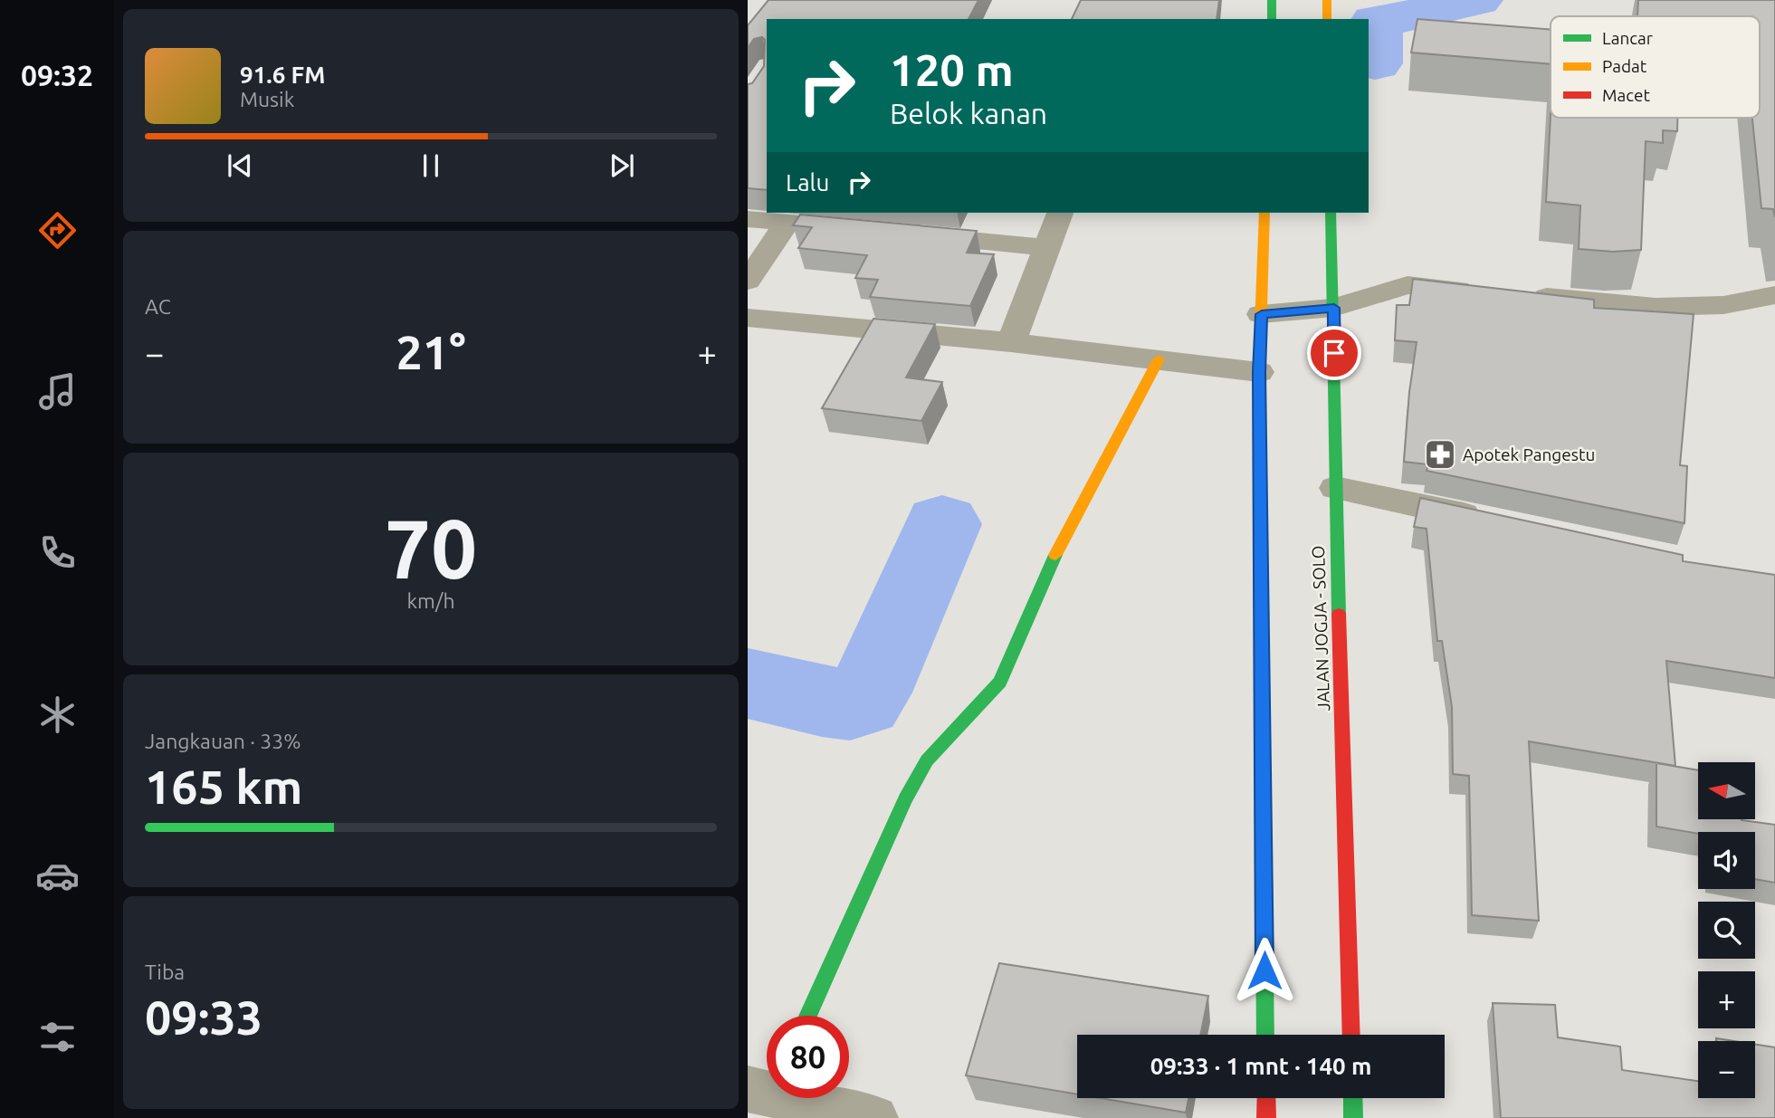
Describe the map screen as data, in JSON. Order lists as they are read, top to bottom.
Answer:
{
  "streets": {
    "main road": ["JALAN JOGJA - SOLO"]
  },
  "places": {
    "pharmacy": ["Apotek Pangestu"]
  },
  "legend": ["Lancar", "Padat", "Macet"],
  "north": "left",
  "page": {
    "tabs": "09:32",
    "turn": ["120 m", "Belok kanan"],
    "song": ["91.6 FM", "Musik"],
    "then": "Lalu",
    "tile": [
      "AC",
      ["70", "km/h"],
      ["Jangkauan · 33%", "165 km"],
      ["Tiba", "09:33"]
    ],
    "heat": ["−", "21°", "+"],
    "map_buttons": ["+", "−"],
    "limit": "80",
    "trip": "09:33 · 1 mnt · 140 m"
  }
}
